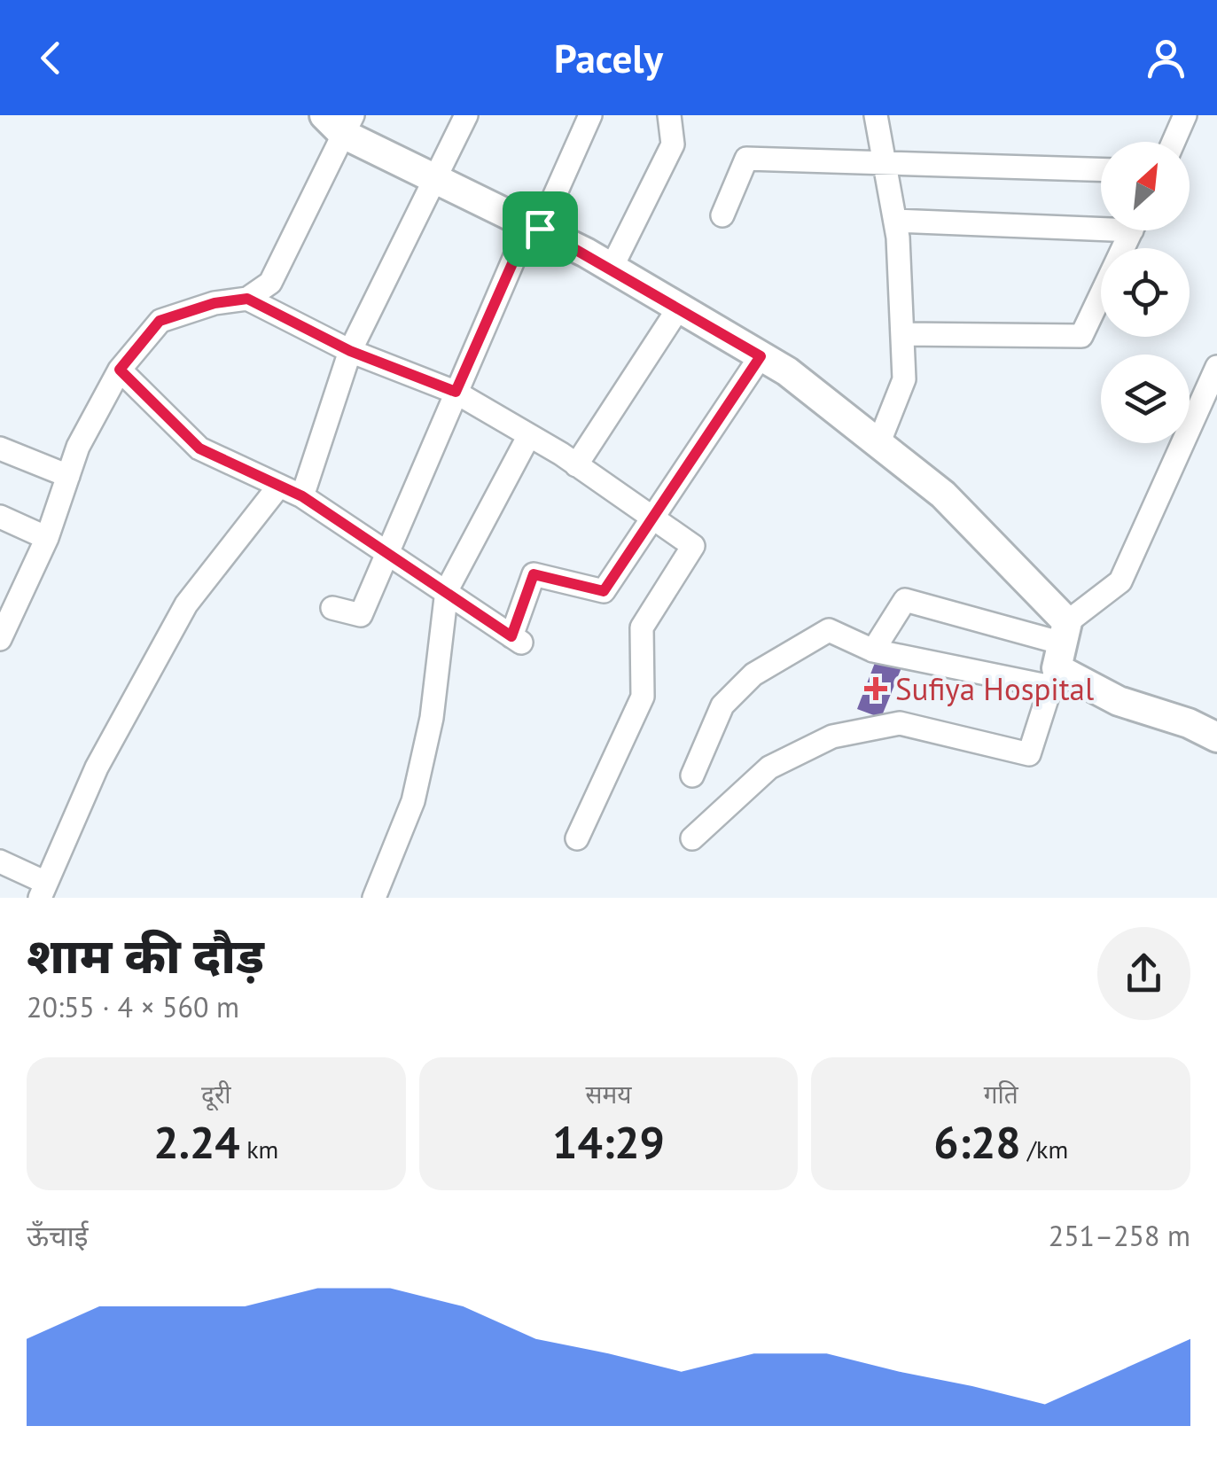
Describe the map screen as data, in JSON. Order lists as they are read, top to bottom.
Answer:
{
  "places": {
    "health": ["Sufiya Hospital"]
  },
  "north": "top right",
  "page": {
    "header": "Pacely",
    "heading": ["शाम की दौड़", "20:55 · 4 × 560 m"],
    "stats": [
      ["दूरी", "2.24 km"],
      ["समय", "14:29"],
      ["गति", "6:28 /km"]
    ],
    "chart": ["ऊँचाई", "251–258 m"]
  }
}
